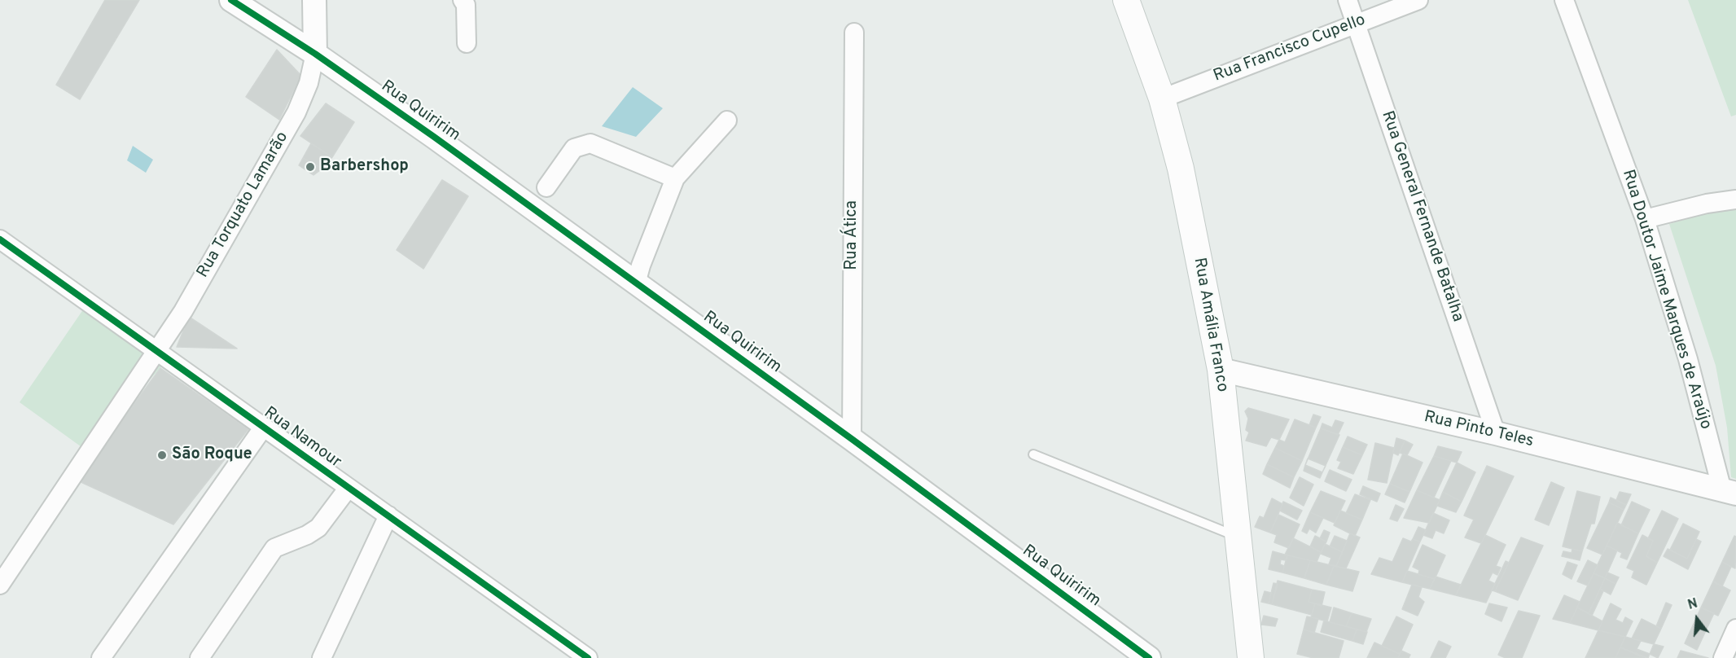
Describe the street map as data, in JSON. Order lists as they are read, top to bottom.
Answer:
{
  "streets": {
    "main road": ["Rua Amália Franco"],
    "street": [
      "Rua Francisco Cupello",
      "Rua Quiririm",
      "Rua Torquato Lamarão",
      "Rua General Fernande Batalha",
      "Rua Ática",
      "Rua Doutor Jaime Marques de Araújo",
      "Rua Pinto Teles",
      "Rua Namour"
    ]
  },
  "crossings": [
    ["Rua Francisco Cupello", "Rua General Fernande Batalha"],
    ["Rua Francisco Cupello", "Rua Amália Franco"],
    ["Rua Quiririm", "Rua Torquato Lamarão"],
    ["Rua Quiririm", "Rua Ática"],
    ["Rua Torquato Lamarão", "Rua Namour"],
    ["Rua General Fernande Batalha", "Rua Pinto Teles"],
    ["Rua Doutor Jaime Marques de Araújo", "Rua Pinto Teles"],
    ["Rua Amália Franco", "Rua Pinto Teles"]
  ],
  "places": ["Barbershop", "São Roque"],
  "north": "top"
}
